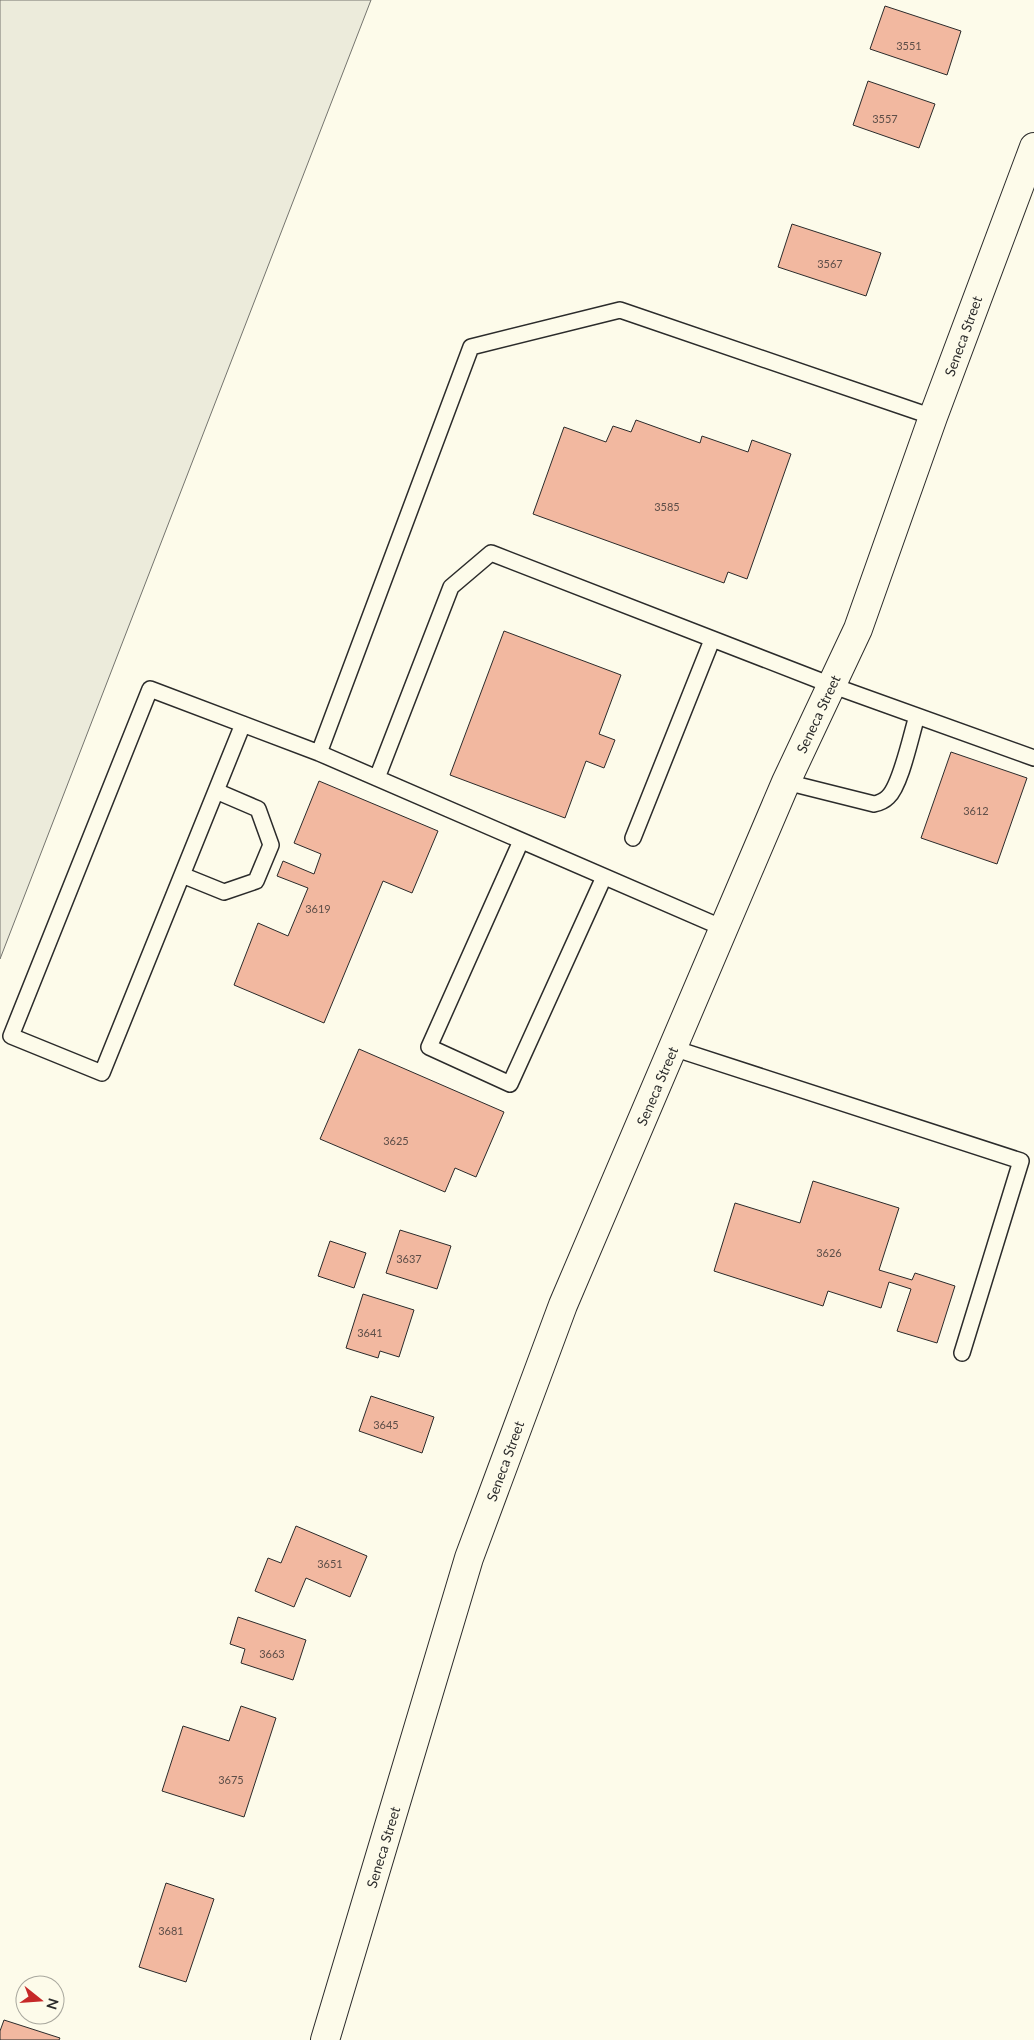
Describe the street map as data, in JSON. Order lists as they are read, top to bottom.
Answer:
{
  "streets": {
    "street": ["Seneca Street"]
  },
  "house_numbers": [
    "3551",
    "3557",
    "3567",
    "3585",
    "3612",
    "3619",
    "3625",
    "3626",
    "3637",
    "3641",
    "3645",
    "3651",
    "3663",
    "3675",
    "3681"
  ],
  "north": "right"
}
